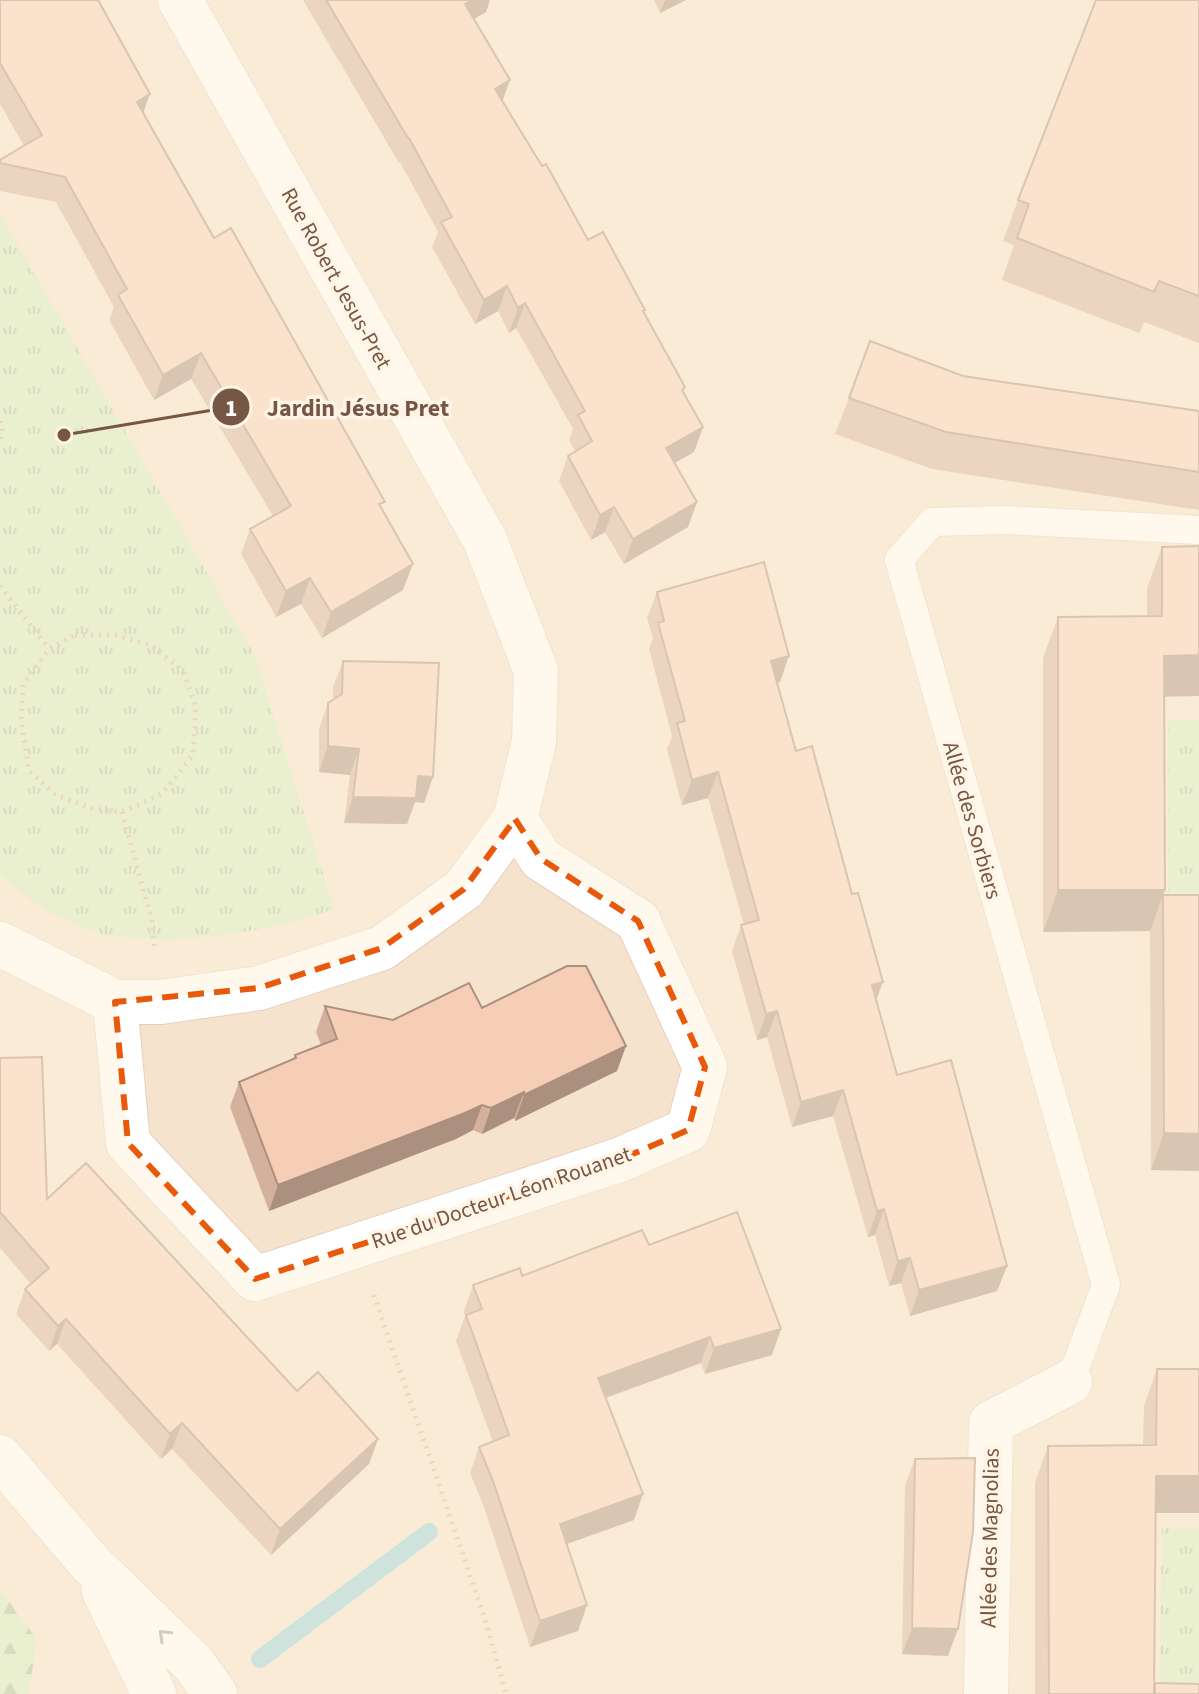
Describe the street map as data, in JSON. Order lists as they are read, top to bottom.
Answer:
{
  "streets": {
    "street": ["Rue Robert Jesus-Pret", "Rue du Docteur Léon Rouanet", "Allée des Magnolias"],
    "lane": ["Allée des Sorbiers"]
  },
  "crossings": [
    ["Rue Robert Jesus-Pret", "Rue du Docteur Léon Rouanet"],
    ["Allée des Sorbiers", "Allée des Magnolias"]
  ],
  "places": ["Jardin Jésus Pret"]
}
